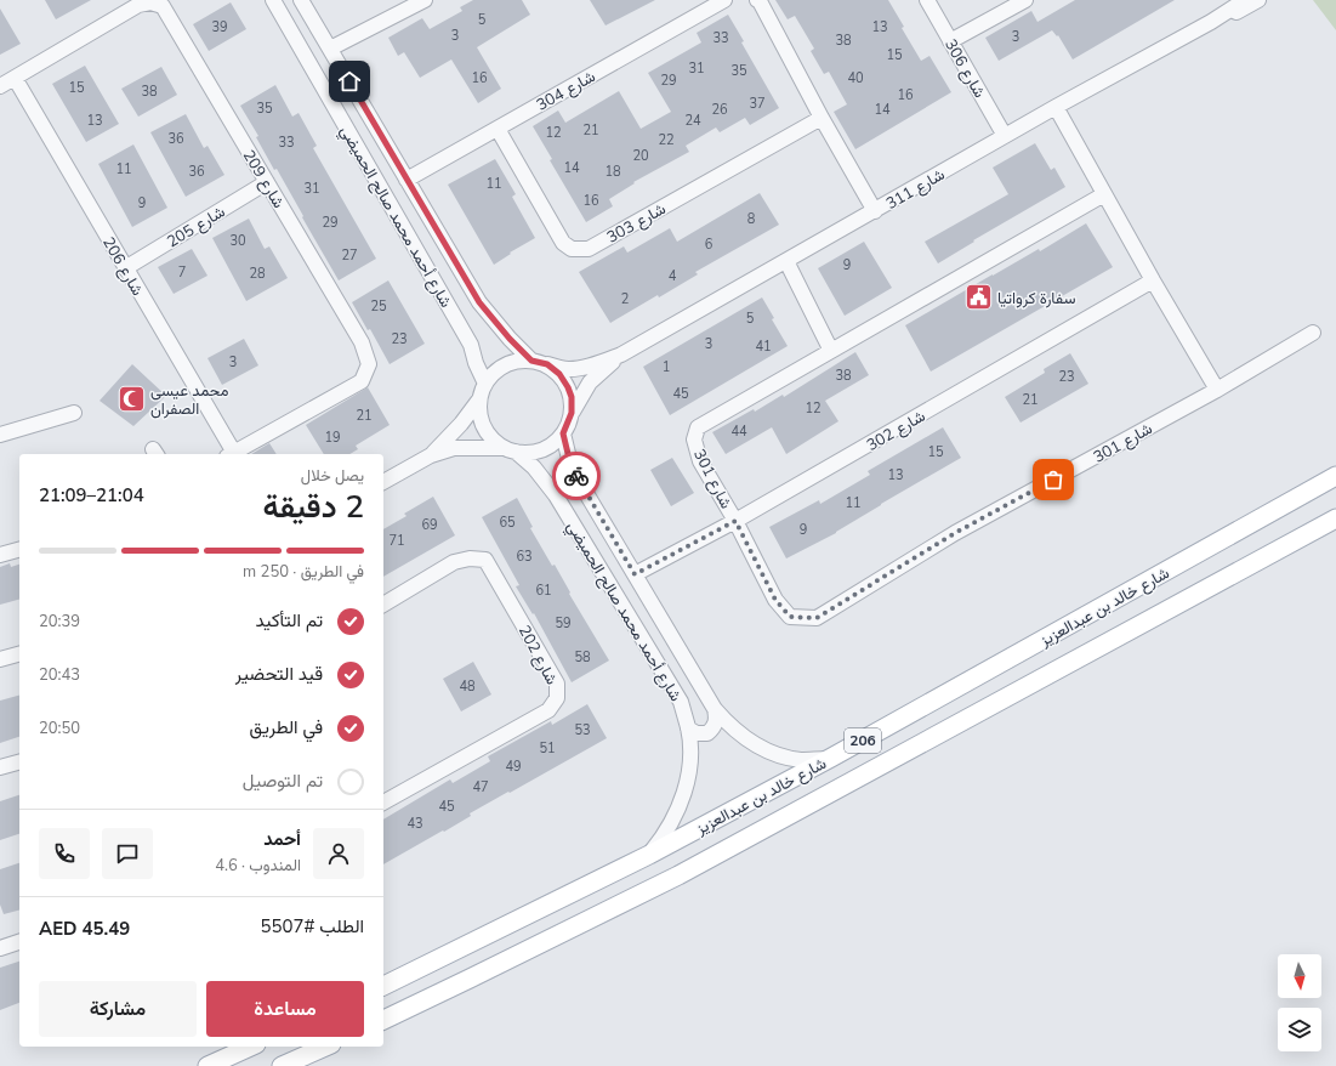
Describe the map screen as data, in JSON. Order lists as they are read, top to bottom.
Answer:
{
  "streets": {
    "main road": ["شارع خالد بن عبدالعزيز", "206"],
    "street": [
      "شارع 306",
      "شارع 304",
      "شارع 209",
      "شارع 311",
      "شارع أحمد محمد صالح الحميضي",
      "شارع 303",
      "شارع 205",
      "شارع 206",
      "شارع 302",
      "شارع 301",
      "شارع 202"
    ]
  },
  "crossings": [
    ["شارع 306", "شارع 311"],
    ["شارع 304", "شارع أحمد محمد صالح الحميضي"],
    ["شارع 304", "شارع 303"],
    ["شارع 209", "شارع 205"],
    ["شارع 209", "شارع 206"],
    ["شارع 311", "شارع أحمد محمد صالح الحميضي"],
    ["شارع أحمد محمد صالح الحميضي", "شارع 302"],
    ["شارع أحمد محمد صالح الحميضي", "شارع خالد بن عبدالعزيز"],
    ["شارع 205", "شارع 206"],
    ["شارع 302", "شارع 301"]
  ],
  "places": {
    "public building": ["سفارة كرواتيا"],
    "mosque": ["محمد عيسى الصفران"]
  },
  "house_numbers": [
    "5",
    "39",
    "13",
    "3",
    "3",
    "33",
    "38",
    "15",
    "31",
    "35",
    "16",
    "40",
    "29",
    "15",
    "38",
    "16",
    "37",
    "35",
    "26",
    "14",
    "13",
    "24",
    "21",
    "12",
    "36",
    "22",
    "33",
    "20",
    "14",
    "11",
    "36",
    "18",
    "11",
    "31",
    "16",
    "9",
    "8",
    "29",
    "30",
    "6",
    "27",
    "9",
    "7",
    "28",
    "4",
    "2",
    "25",
    "5",
    "23",
    "3",
    "41",
    "3",
    "1",
    "38",
    "23",
    "45",
    "21",
    "12",
    "21",
    "44",
    "19",
    "15",
    "13",
    "11",
    "65",
    "69",
    "9",
    "71",
    "63",
    "61",
    "59",
    "58",
    "48",
    "53",
    "51",
    "49",
    "47",
    "45",
    "43"
  ],
  "north": "bottom",
  "page": {
    "heading": ["2 دقيقة", "يصل خلال", "21:04–21:09"],
    "panel": [
      "أحمد",
      "المندوب · 4.6",
      "الطلب #5507",
      "AED 45.49"
    ],
    "bar": "في الطريق · 250 m",
    "list": [
      ["تم التأكيد", "20:39"],
      ["قيد التحضير", "20:43"],
      ["في الطريق", "20:50"],
      "تم التوصيل"
    ],
    "buttons": ["مساعدة", "مشاركة"]
  }
}
